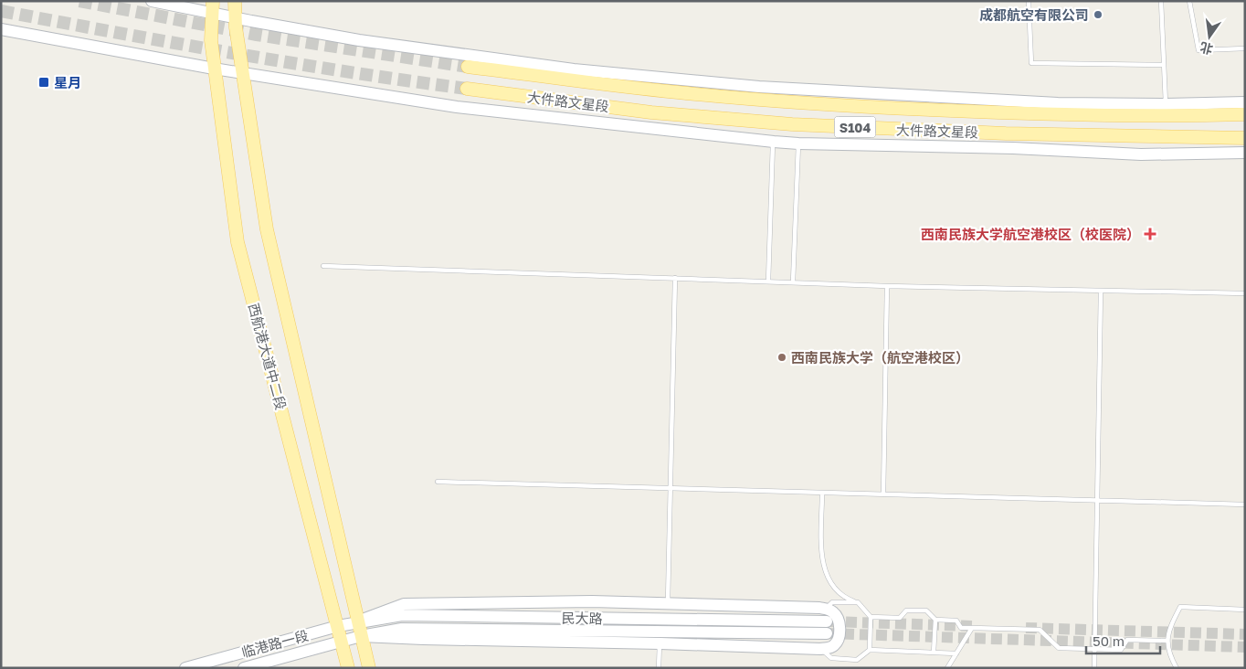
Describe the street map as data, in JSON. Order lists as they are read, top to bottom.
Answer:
{
  "streets": {
    "main road": ["大件路文星段", "S104", "西航港大道中二段"],
    "street": ["民大路", "临港路一段"]
  },
  "crossings": [
    ["西航港大道中二段", "民大路"],
    ["西航港大道中二段", "临港路一段"],
    ["民大路", "临港路一段"]
  ],
  "places": {
    "other": ["成都航空有限公司", "西南民族大学（航空港校区）"],
    "transit": ["星月"],
    "health": ["西南民族大学航空港校区（校医院）"]
  },
  "scale_bar": "50 m",
  "north": "bottom"
}
